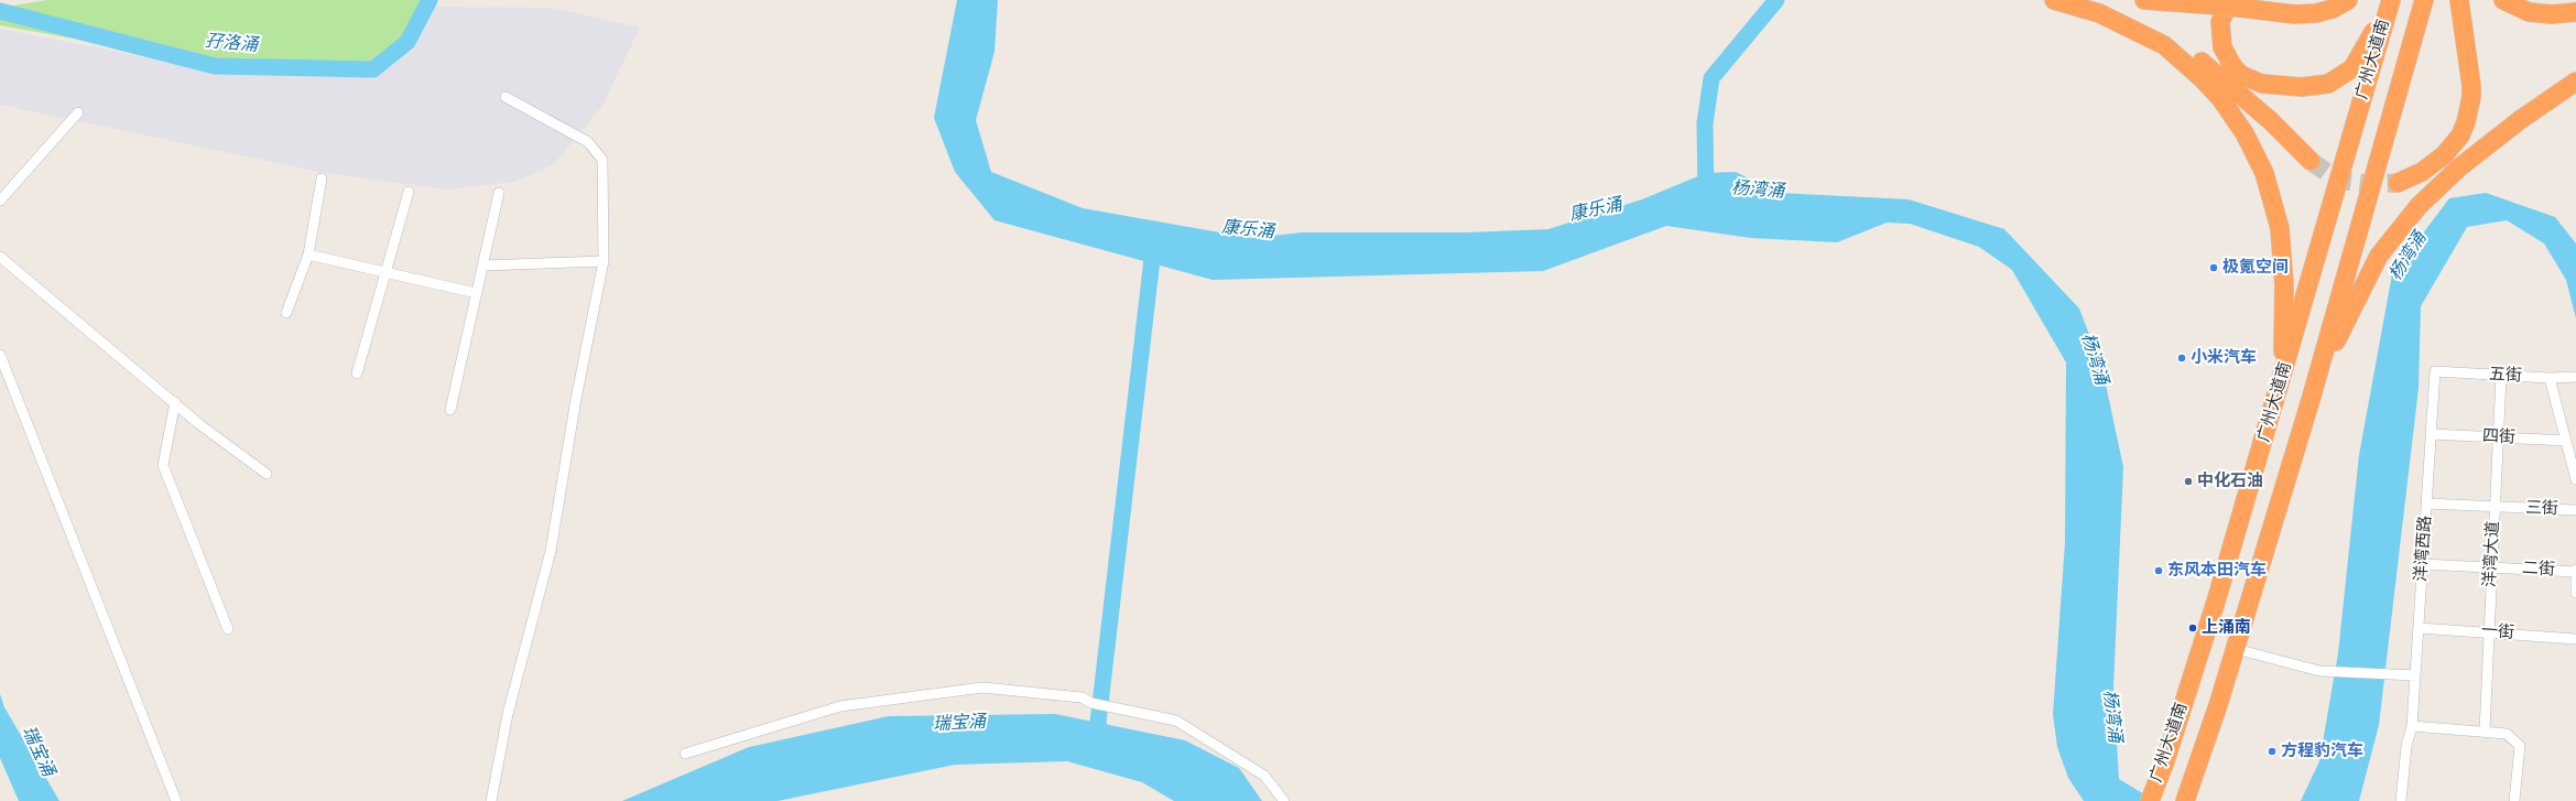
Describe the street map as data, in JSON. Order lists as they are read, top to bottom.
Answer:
{
  "streets": {
    "highway": ["广州大道南"],
    "street": [
      "五街",
      "四街",
      "三街",
      "洋湾西路",
      "洋湾大道",
      "二街",
      "一街"
    ]
  },
  "crossings": [
    ["五街", "洋湾西路"],
    ["五街", "洋湾大道"],
    ["四街", "洋湾西路"],
    ["四街", "洋湾大道"],
    ["三街", "洋湾西路"],
    ["三街", "洋湾大道"],
    ["洋湾西路", "二街"],
    ["洋湾西路", "一街"],
    ["洋湾大道", "二街"],
    ["洋湾大道", "一街"]
  ],
  "water": [
    "孖洛涌",
    "杨湾涌",
    "康乐涌",
    "瑞宝涌"
  ],
  "places": [
    "极氪空间",
    "小米汽车",
    "中化石油",
    "东风本田汽车",
    "上涌南",
    "方程豹汽车"
  ]
}
